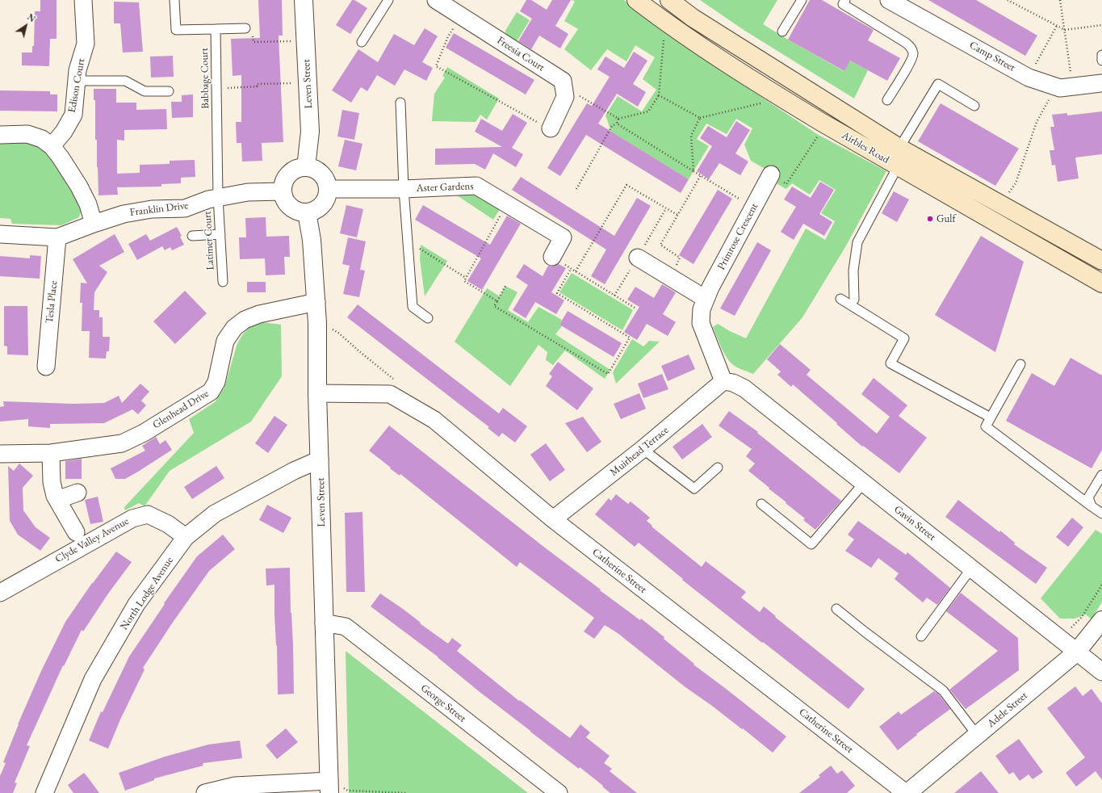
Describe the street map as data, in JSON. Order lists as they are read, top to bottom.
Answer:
{
  "streets": {
    "main road": ["Airbles Road"],
    "street": [
      "Freesia Court",
      "Camp Street",
      "Leven Street",
      "Edison Court",
      "Aster Gardens",
      "Franklin Drive",
      "Primrose Crescent",
      "Tesla Place",
      "Glenhead Drive",
      "Muirhead Terrace",
      "Gavin Street",
      "Clyde Valley Avenue",
      "Catherine Street",
      "North Lodge Avenue",
      "George Street",
      "Adele Street"
    ],
    "lane": ["Babbage Court", "Latimer Court"]
  },
  "crossings": [
    ["Babbage Court", "Franklin Drive"],
    ["Babbage Court", "Latimer Court"],
    ["Leven Street", "Aster Gardens"],
    ["Leven Street", "Franklin Drive"],
    ["Leven Street", "Glenhead Drive"],
    ["Leven Street", "Catherine Street"],
    ["Leven Street", "North Lodge Avenue"],
    ["Leven Street", "George Street"],
    ["Aster Gardens", "Franklin Drive"],
    ["Franklin Drive", "Latimer Court"],
    ["Franklin Drive", "Tesla Place"],
    ["Primrose Crescent", "Muirhead Terrace"],
    ["Primrose Crescent", "Gavin Street"],
    ["Muirhead Terrace", "Gavin Street"],
    ["Muirhead Terrace", "Catherine Street"],
    ["Gavin Street", "Adele Street"],
    ["Clyde Valley Avenue", "North Lodge Avenue"],
    ["Catherine Street", "Adele Street"]
  ],
  "places": ["Gulf"],
  "north": "top right"
}
